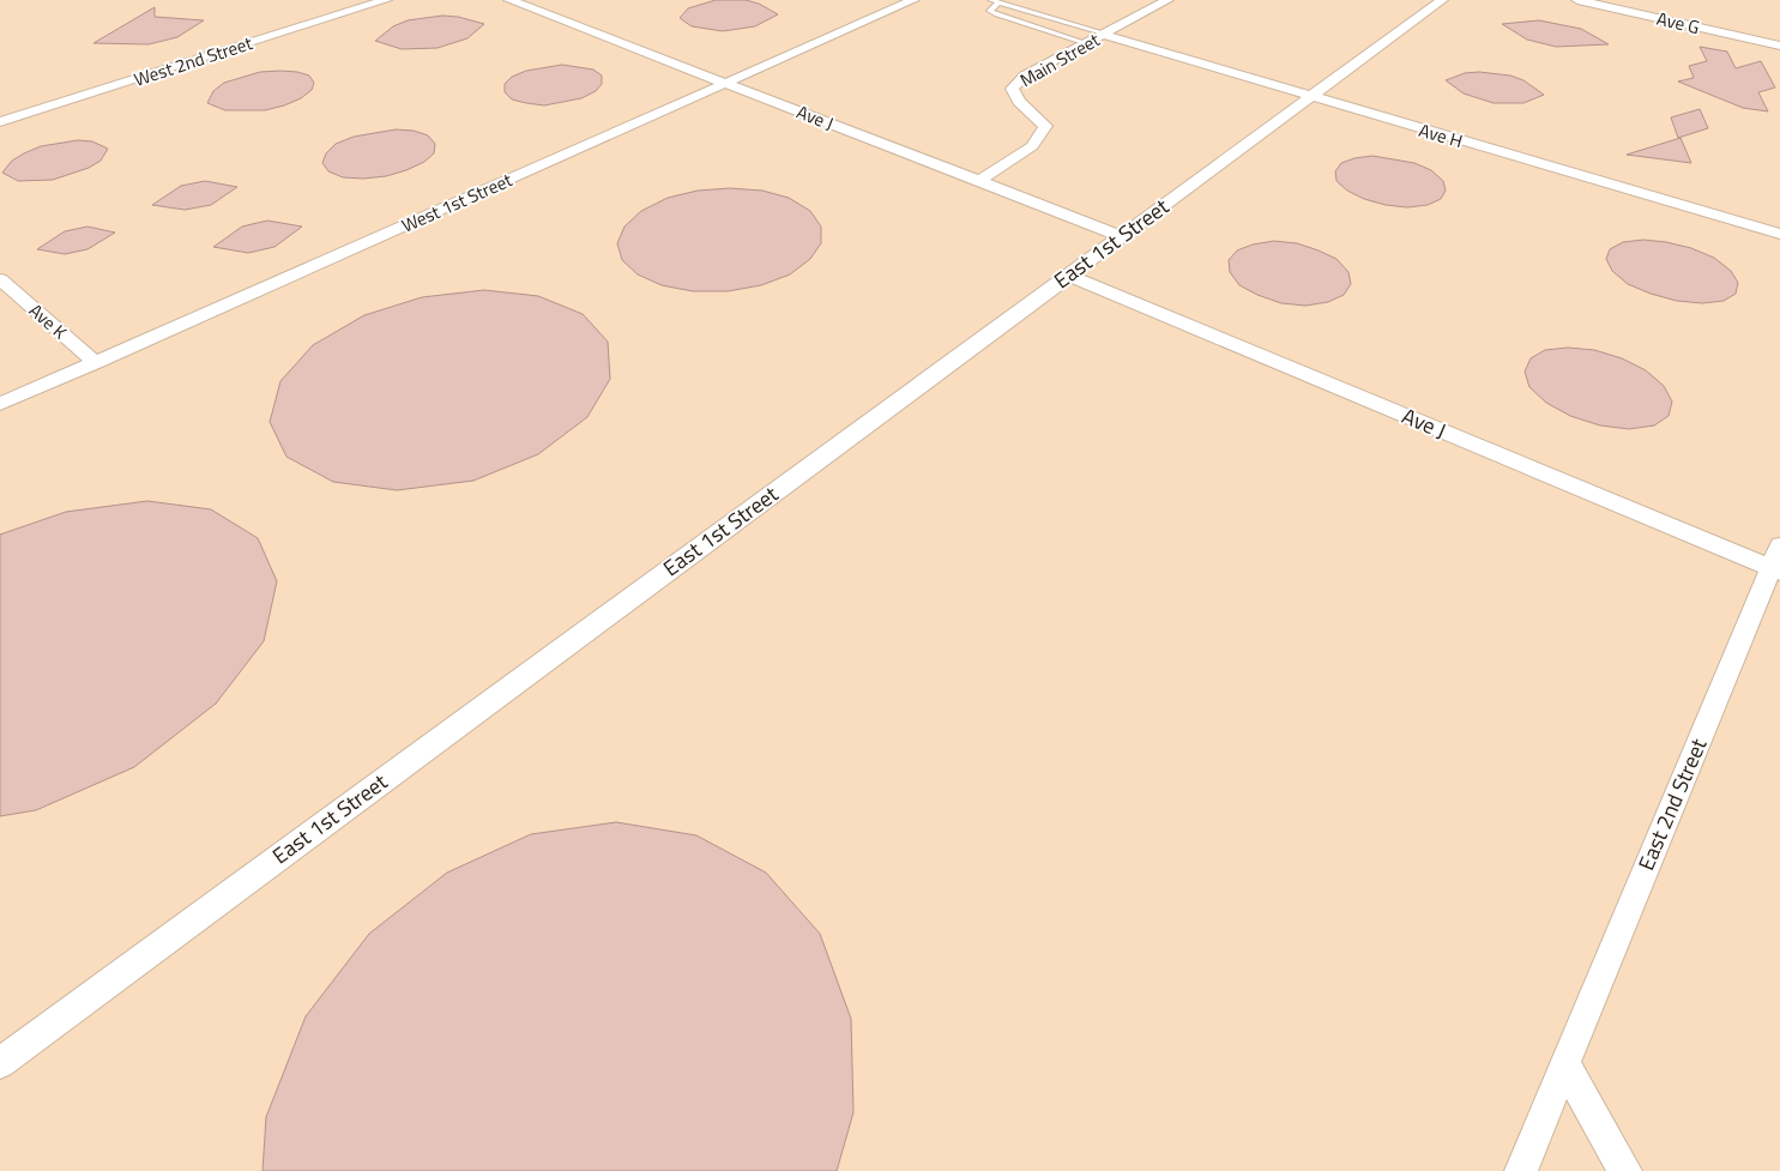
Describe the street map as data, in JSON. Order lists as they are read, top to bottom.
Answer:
{
  "streets": {
    "street": [
      "Ave G",
      "Main Street",
      "West 2nd Street",
      "Ave J",
      "Ave H",
      "West 1st Street",
      "East 1st Street",
      "Ave K",
      "East 2nd Street"
    ]
  },
  "crossings": [
    ["Main Street", "Ave J"],
    ["Main Street", "Ave H"],
    ["Ave J", "West 1st Street"],
    ["Ave J", "East 1st Street"],
    ["Ave J", "East 2nd Street"],
    ["Ave H", "East 1st Street"],
    ["West 1st Street", "Ave K"]
  ]
}
